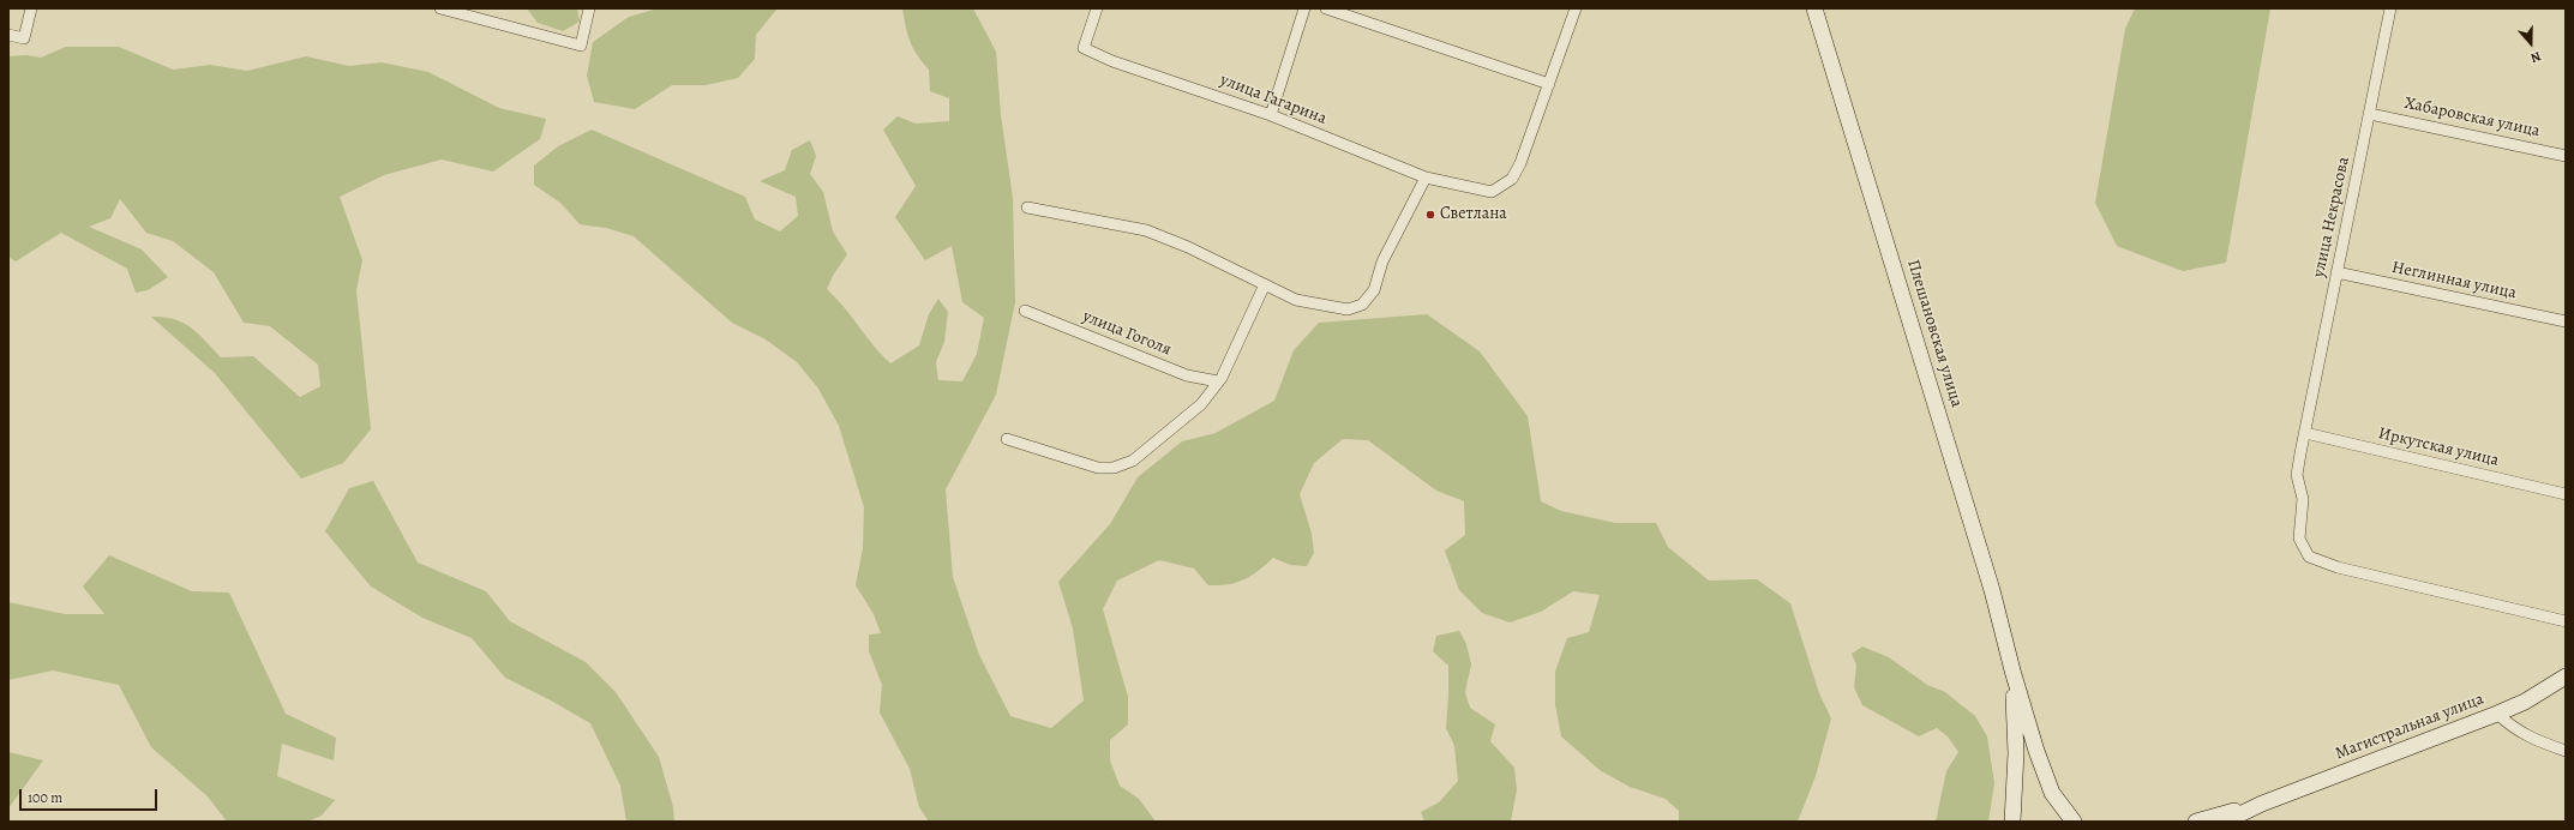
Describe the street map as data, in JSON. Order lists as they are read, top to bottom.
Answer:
{
  "streets": {
    "main road": ["Плешановская улица", "Магистральная улица"],
    "street": [
      "улица Гагарина",
      "Хабаровская улица",
      "улица Некрасова",
      "Неглинная улица",
      "улица Гоголя",
      "Иркутская улица"
    ]
  },
  "crossings": [
    ["Хабаровская улица", "улица Некрасова"],
    ["улица Некрасова", "Неглинная улица"],
    ["улица Некрасова", "Иркутская улица"]
  ],
  "places": ["Светлана"],
  "scale_bar": "100 m",
  "north": "bottom"
}
